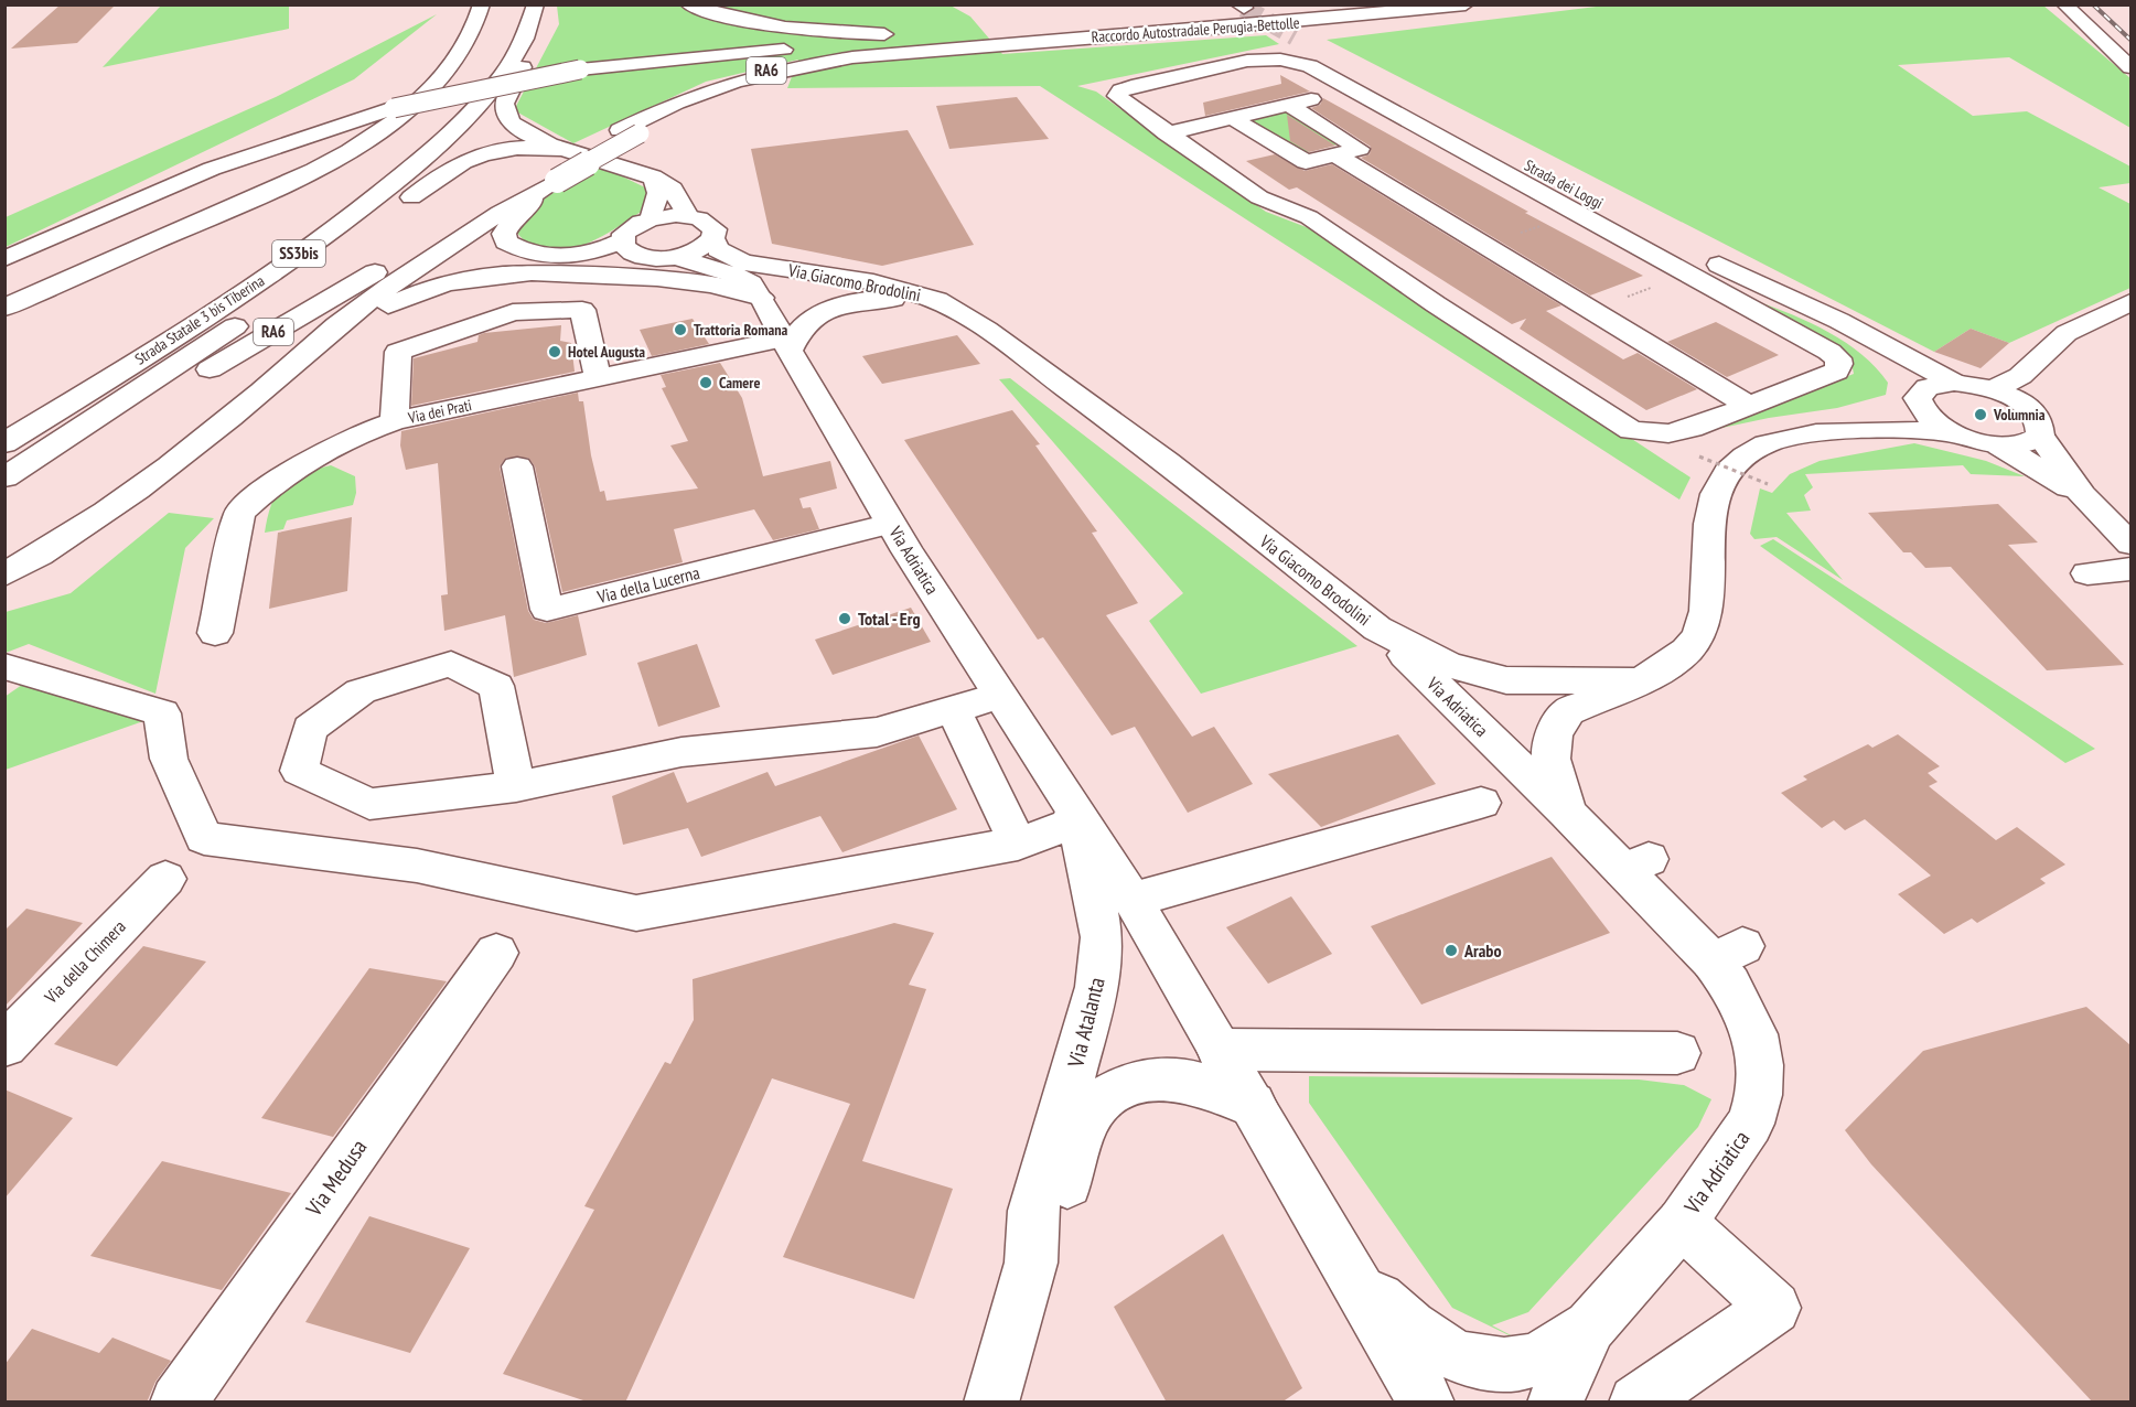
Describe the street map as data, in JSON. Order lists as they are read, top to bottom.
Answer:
{
  "streets": {
    "main road": [
      "Raccordo Autostradale Perugia-Bettolle",
      "RA6",
      "Strada dei Loggi",
      "SS3bis",
      "Via Giacomo Brodolini",
      "Strada Statale 3 bis Tiberina",
      "Via dei Prati",
      "Via Adriatica",
      "Via della Lucerna",
      "Via della Chimera",
      "Via Atalanta",
      "Via Medusa"
    ]
  },
  "crossings": [
    ["Raccordo Autostradale Perugia-Bettolle", "RA6"],
    ["Via Giacomo Brodolini", "Via Adriatica"],
    ["Via dei Prati", "Via Adriatica"],
    ["Via Adriatica", "Via della Lucerna"],
    ["Via Adriatica", "Via Atalanta"]
  ],
  "places": [
    "Trattoria Romana",
    "Hotel Augusta",
    "Camere",
    "Volumnia",
    "Total - Erg",
    "Arabo"
  ]
}
